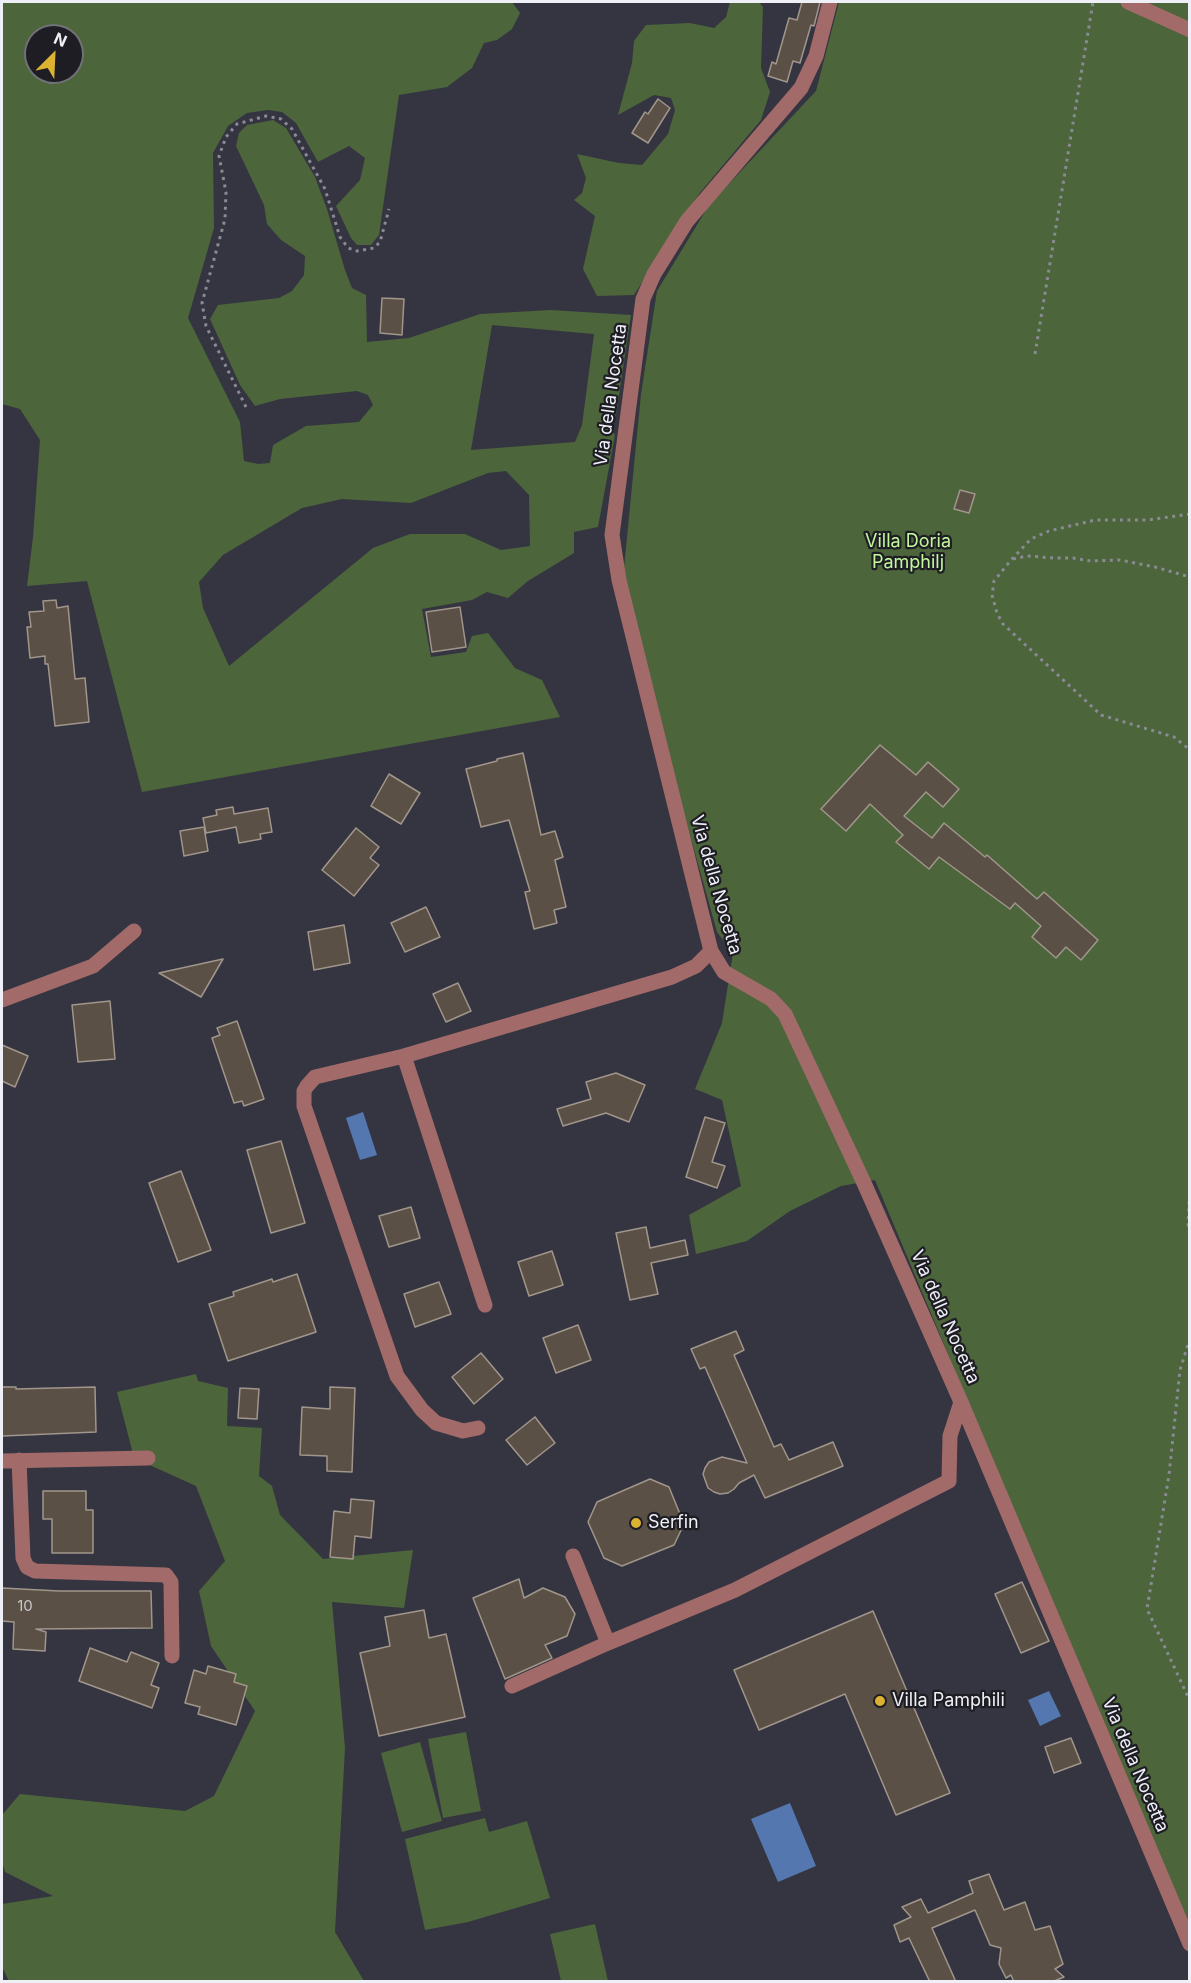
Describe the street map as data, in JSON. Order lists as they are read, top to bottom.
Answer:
{
  "streets": {
    "street": ["Via della Nocetta"]
  },
  "parks": ["Villa Doria Pamphilj"],
  "places": ["Serfin", "Villa Pamphili"],
  "house_numbers": ["10"],
  "north": "top right"
}
